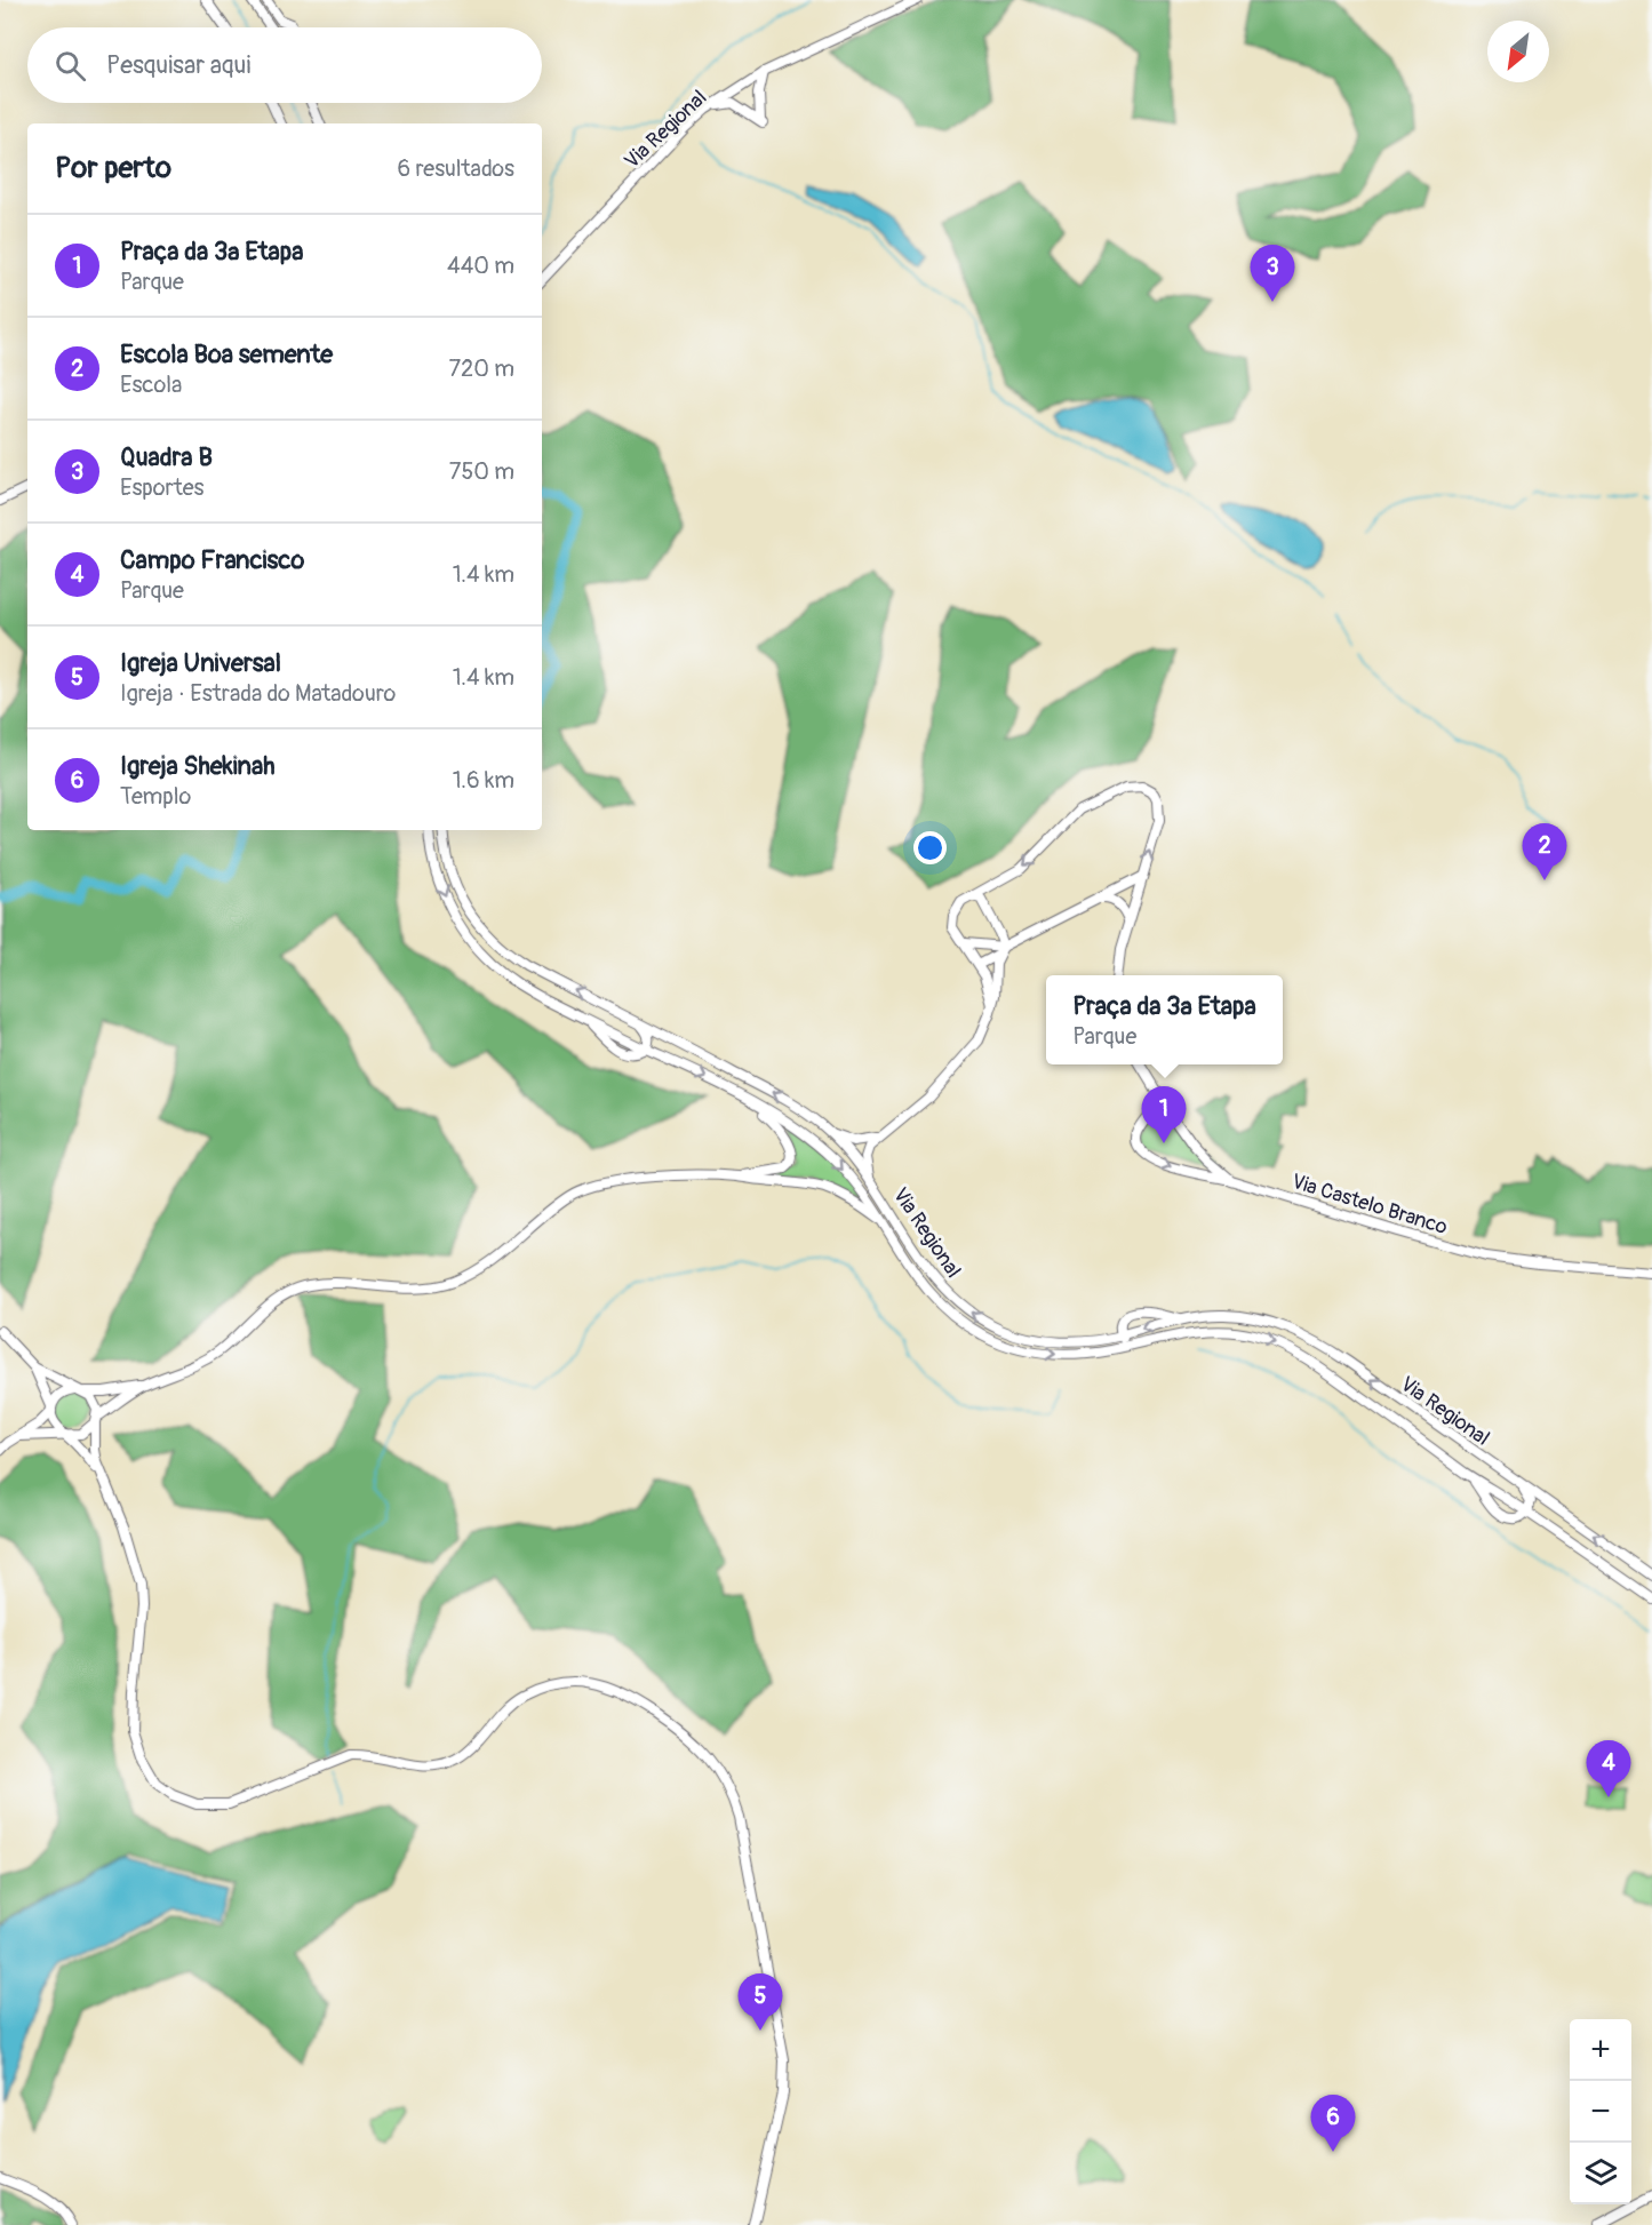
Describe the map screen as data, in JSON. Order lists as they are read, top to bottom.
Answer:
{
  "streets": {
    "main road": ["Via Regional", "Via Castelo Branco"]
  },
  "north": "bottom left",
  "page": {
    "search": "Pesquisar aqui",
    "heading": ["Por perto", "6 resultados"],
    "list": [
      {
        "mark": "1",
        "name": "Praça da 3ª Etapa",
        "note": "Parque",
        "value": "440 m"
      },
      {
        "mark": "2",
        "name": "Escola Boa semente",
        "note": "Escola",
        "value": "720 m"
      },
      {
        "mark": "3",
        "name": "Quadra B",
        "note": "Esportes",
        "value": "750 m"
      },
      {
        "mark": "4",
        "name": "Campo Francisco",
        "note": "Parque",
        "value": "1.4 km"
      },
      {
        "mark": "5",
        "name": "Igreja Universal",
        "note": "Igreja · Estrada do Matadouro",
        "value": "1.4 km"
      },
      {
        "mark": "6",
        "name": "Igreja Shekinah",
        "note": "Templo",
        "value": "1.6 km"
      }
    ],
    "pins": [
      "3",
      "2",
      "1",
      "4",
      "5",
      "6"
    ],
    "popup": ["Praça da 3ª Etapa", "Parque"],
    "map_buttons": ["+", "−"]
  }
}
